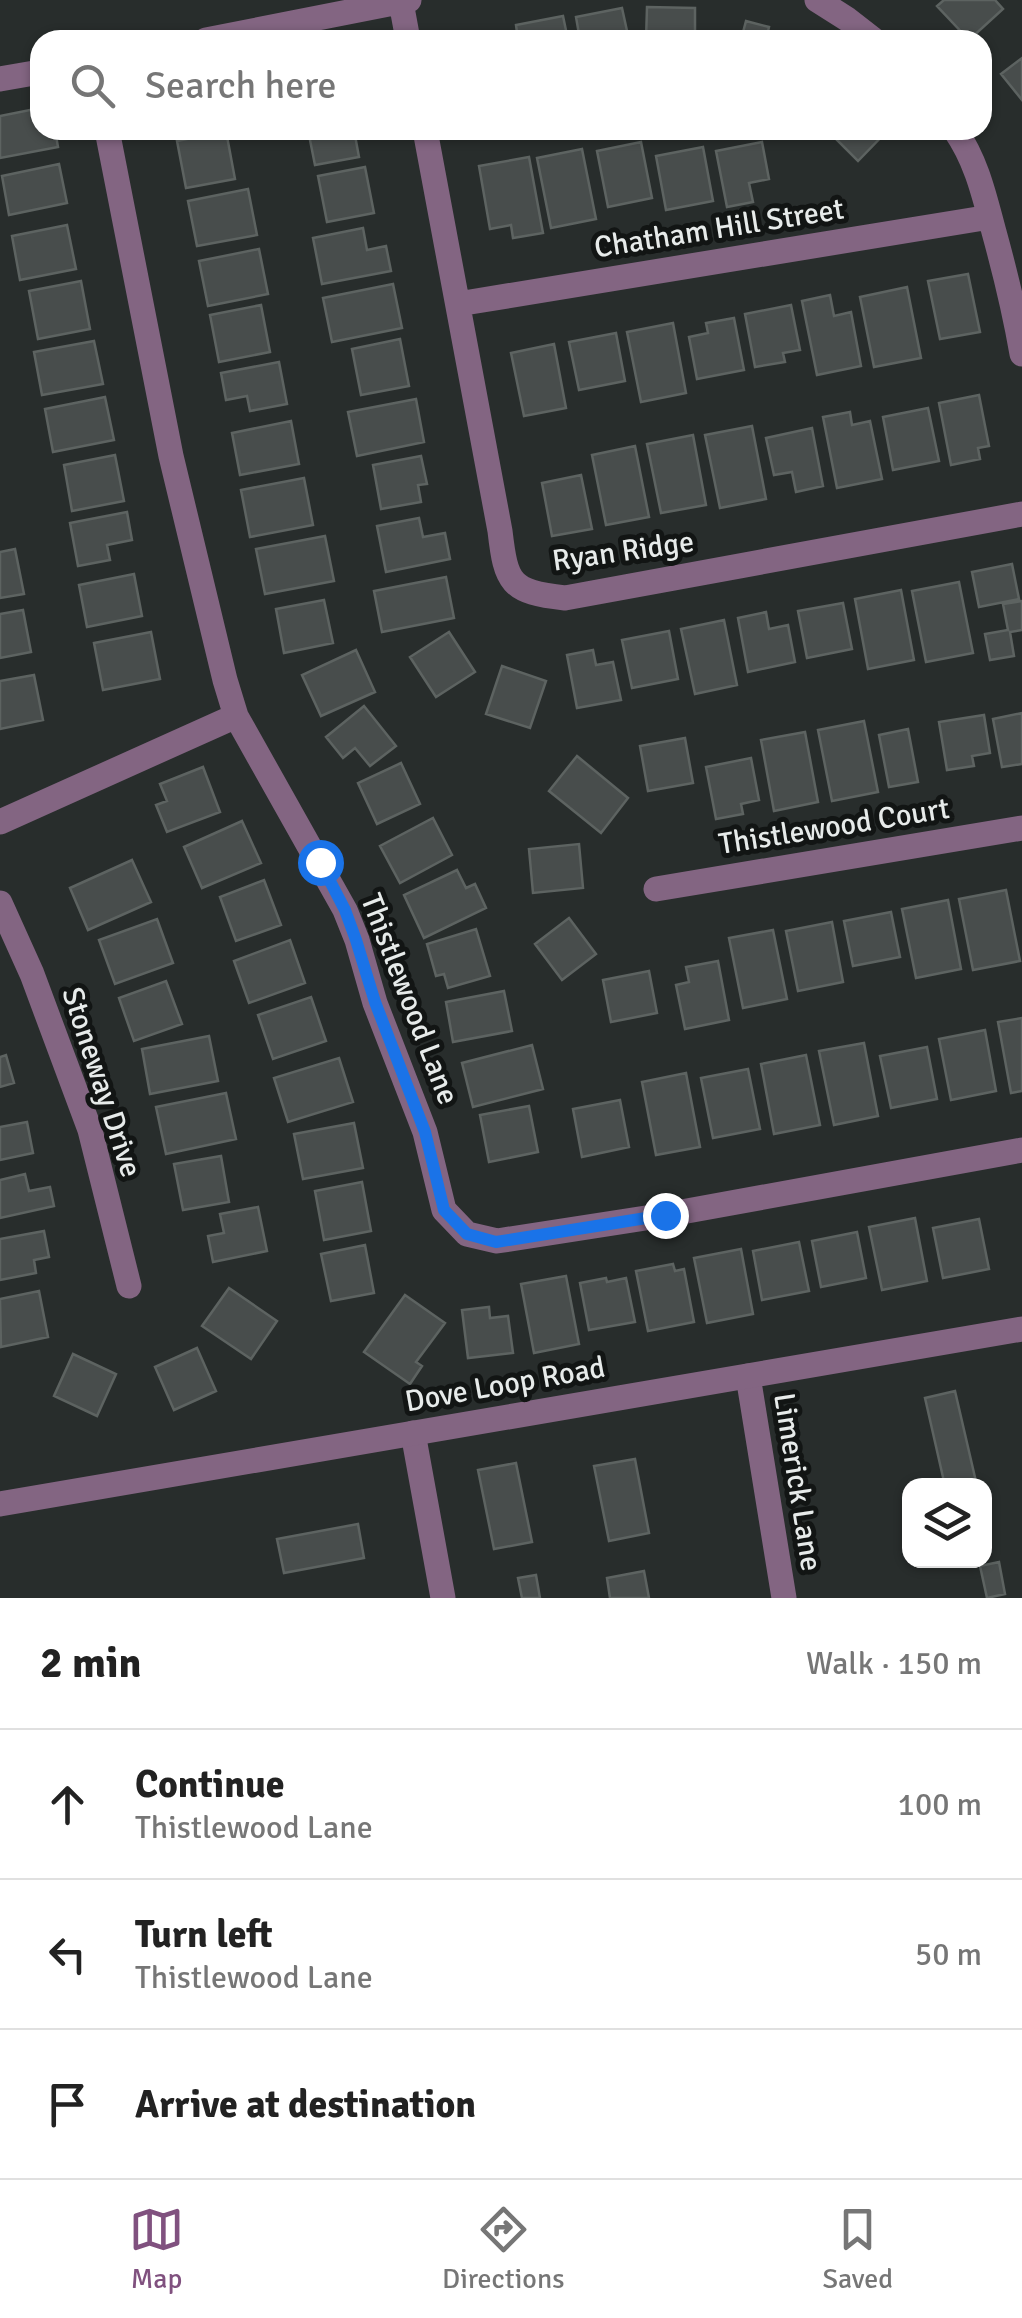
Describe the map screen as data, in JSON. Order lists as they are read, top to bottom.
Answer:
{
  "streets": {
    "street": [
      "Chatham Hill Street",
      "Ryan Ridge",
      "Thistlewood Court",
      "Thistlewood Lane",
      "Stoneway Drive",
      "Dove Loop Road",
      "Limerick Lane"
    ]
  },
  "crossings": [
    ["Chatham Hill Street", "Ryan Ridge"],
    ["Dove Loop Road", "Limerick Lane"]
  ],
  "page": {
    "search": "Search here",
    "heading": ["2 min", "Walk · 150 m"],
    "list": [
      ["Continue", "Thistlewood Lane", "100 m"],
      ["Turn left", "Thistlewood Lane", "50 m"],
      "Arrive at destination"
    ],
    "nav": ["Map", "Directions", "Saved"]
  }
}
